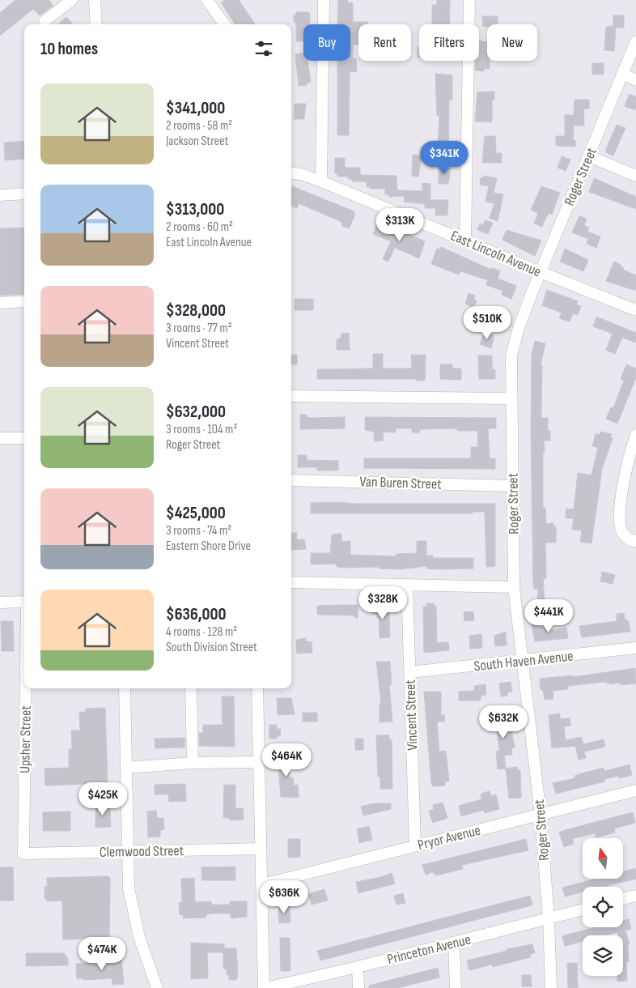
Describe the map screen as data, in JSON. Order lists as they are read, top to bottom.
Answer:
{
  "streets": {
    "street": [
      "Roger Street",
      "East Lincoln Avenue",
      "Van Buren Street",
      "South Haven Avenue",
      "Vincent Street",
      "Upsher Street",
      "Pryor Avenue",
      "Clemwood Street",
      "Princeton Avenue"
    ]
  },
  "crossings": [
    ["Roger Street", "East Lincoln Avenue"],
    ["Roger Street", "Van Buren Street"],
    ["Roger Street", "South Haven Avenue"],
    ["Roger Street", "Pryor Avenue"],
    ["Roger Street", "Princeton Avenue"],
    ["South Haven Avenue", "Vincent Street"],
    ["Vincent Street", "Pryor Avenue"],
    ["Upsher Street", "Clemwood Street"]
  ],
  "north": "top",
  "page": {
    "chip": [
      "Buy",
      "Rent",
      "Filters",
      "New"
    ],
    "heading": "10 homes",
    "list": [
      {
        "name": "$341,000",
        "note": "2 rooms · 58 m² · Jackson Street"
      },
      {
        "name": "$313,000",
        "note": "2 rooms · 60 m² · East Lincoln Avenue"
      },
      {
        "name": "$328,000",
        "note": "3 rooms · 77 m² · Vincent Street"
      },
      {
        "name": "$632,000",
        "note": "3 rooms · 104 m² · Roger Street"
      },
      {
        "name": "$425,000",
        "note": "3 rooms · 74 m² · Eastern Shore Drive"
      },
      {
        "name": "$636,000",
        "note": "4 rooms · 128 m² · South Division Street"
      }
    ],
    "price": [
      "$341K",
      "$313K",
      "$510K",
      "$328K",
      "$441K",
      "$632K",
      "$464K",
      "$425K",
      "$636K",
      "$474K"
    ]
  }
}
